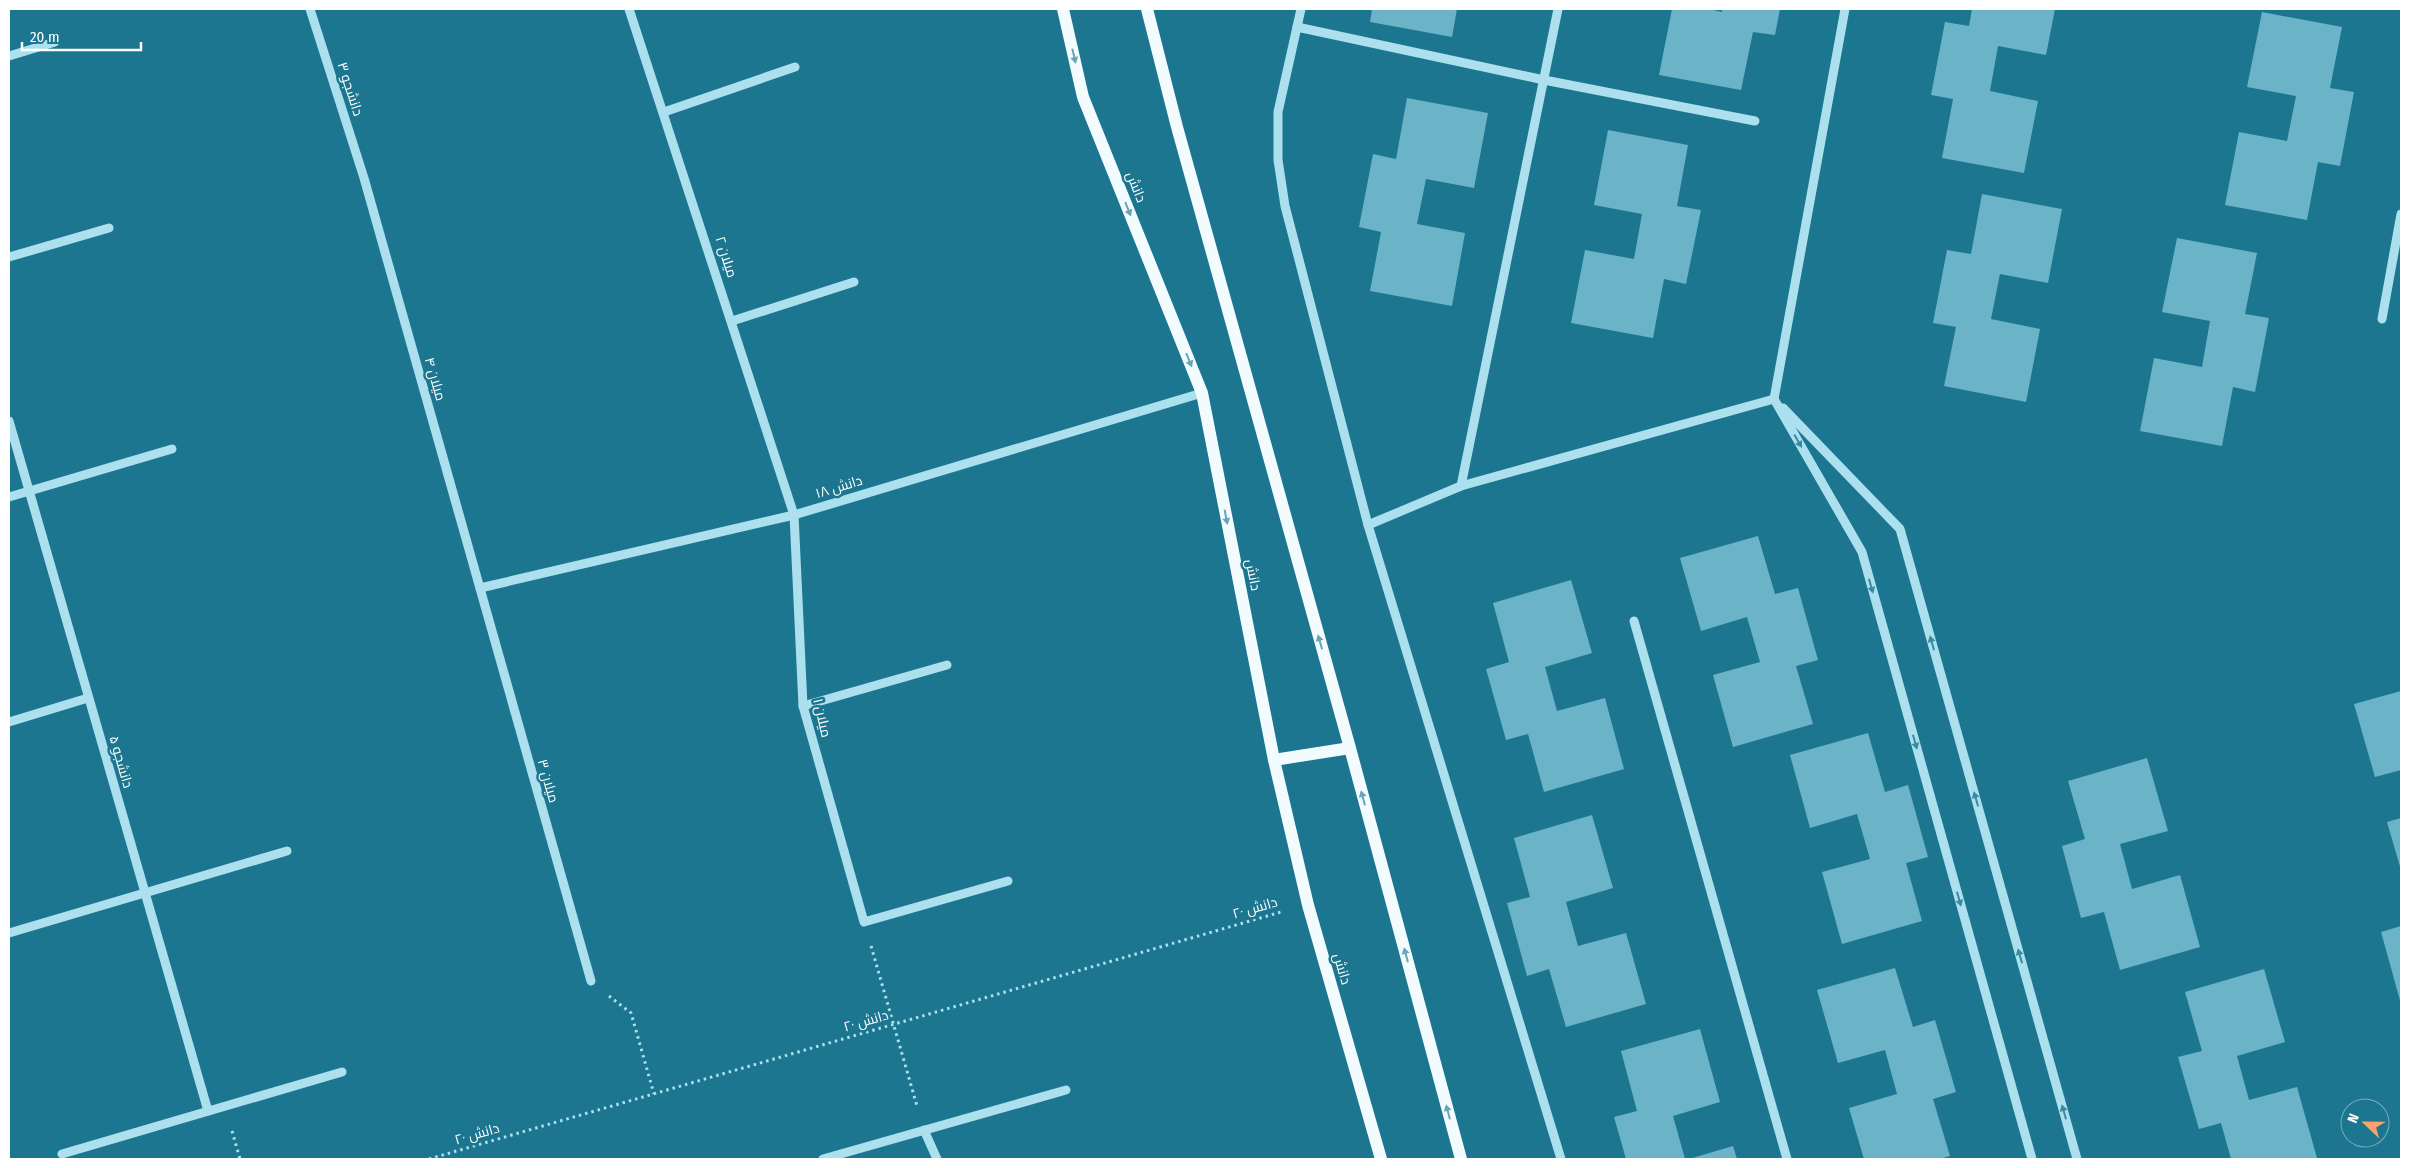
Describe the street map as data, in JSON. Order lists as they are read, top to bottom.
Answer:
{
  "streets": {
    "main road": ["دانش"],
    "street": [
      "دانشجو ۳",
      "میلان ۲",
      "میلان ۴",
      "دانش ۱۸",
      "میلان ۱",
      "دانشجو ۵",
      "میلان ۳"
    ],
    "path": ["دانش ۲۰"]
  },
  "crossings": [
    ["دانشجو ۳", "میلان ۴"],
    ["دانش", "دانش ۱۸"],
    ["دانش", "دانش ۲۰"],
    ["میلان ۲", "دانش ۱۸"],
    ["میلان ۲", "میلان ۱"],
    ["میلان ۴", "دانش ۱۸"],
    ["میلان ۴", "میلان ۳"],
    ["دانش ۱۸", "میلان ۱"],
    ["دانش ۱۸", "میلان ۳"]
  ],
  "scale_bar": "20 m",
  "north": "left"
}
